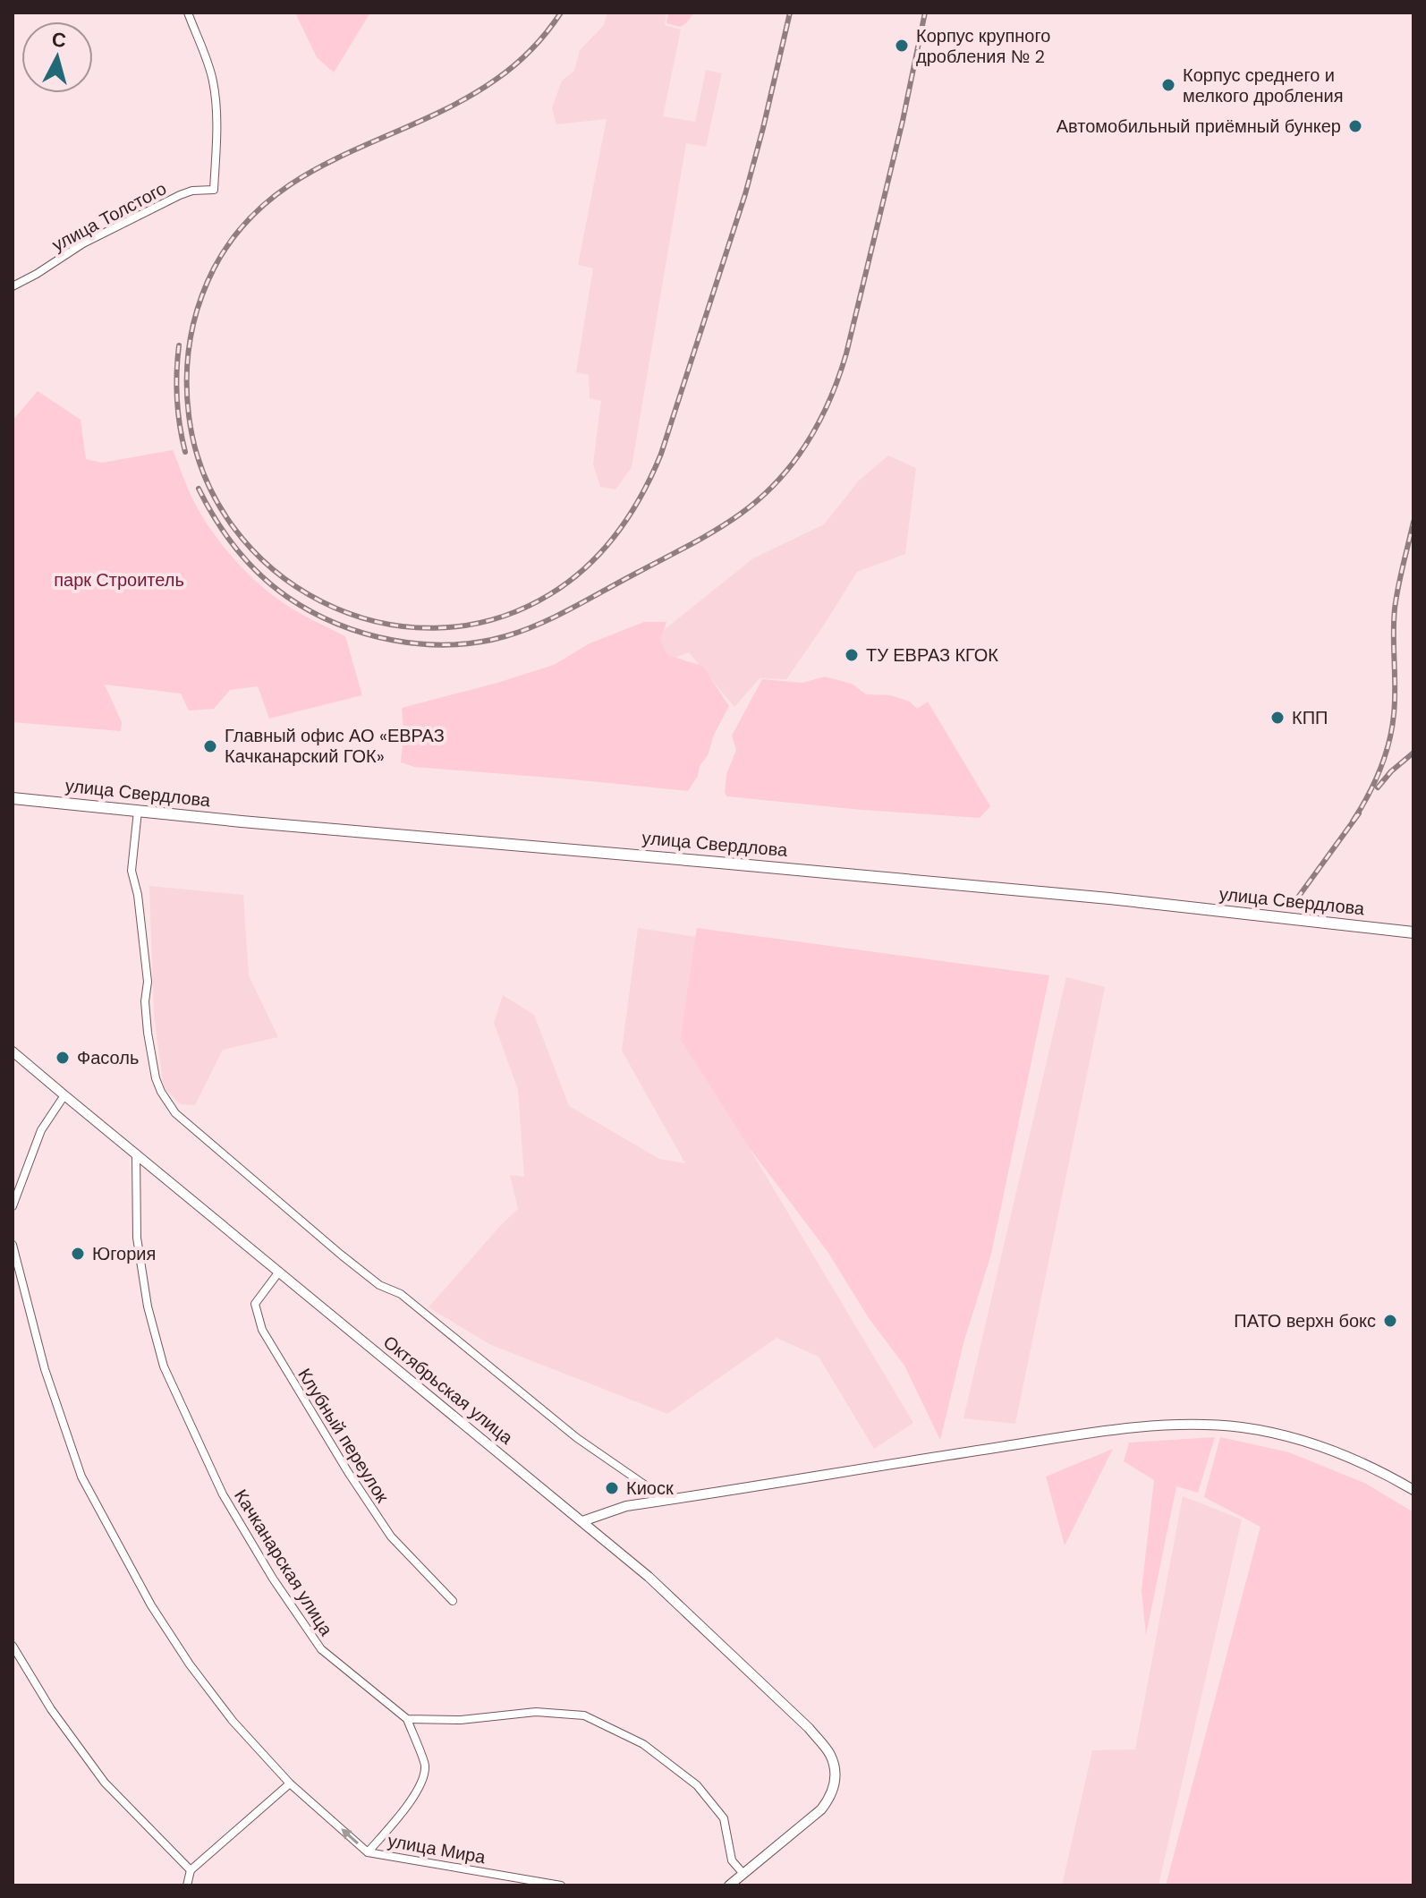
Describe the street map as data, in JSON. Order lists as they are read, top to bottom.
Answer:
{
  "streets": {
    "main road": ["улица Свердлова"],
    "street": [
      "улица Толстого",
      "Октябрьская улица",
      "Клубный переулок",
      "Качканарская улица",
      "улица Мира"
    ]
  },
  "crossings": [
    ["Октябрьская улица", "Клубный переулок"],
    ["Октябрьская улица", "Качканарская улица"]
  ],
  "parks": ["парк Строитель"],
  "places": [
    "Корпус крупного дробления № 2",
    "Корпус среднего и мелкого дробления",
    "Автомобильный приёмный бункер",
    "ТУ ЕВРАЗ КГОК",
    "КПП",
    "Главный офис АО «ЕВРАЗ Качканарский ГОК»",
    "Фасоль",
    "Югория",
    "ПАТО верхн бокс",
    "Киоск"
  ],
  "north": "top"
}
